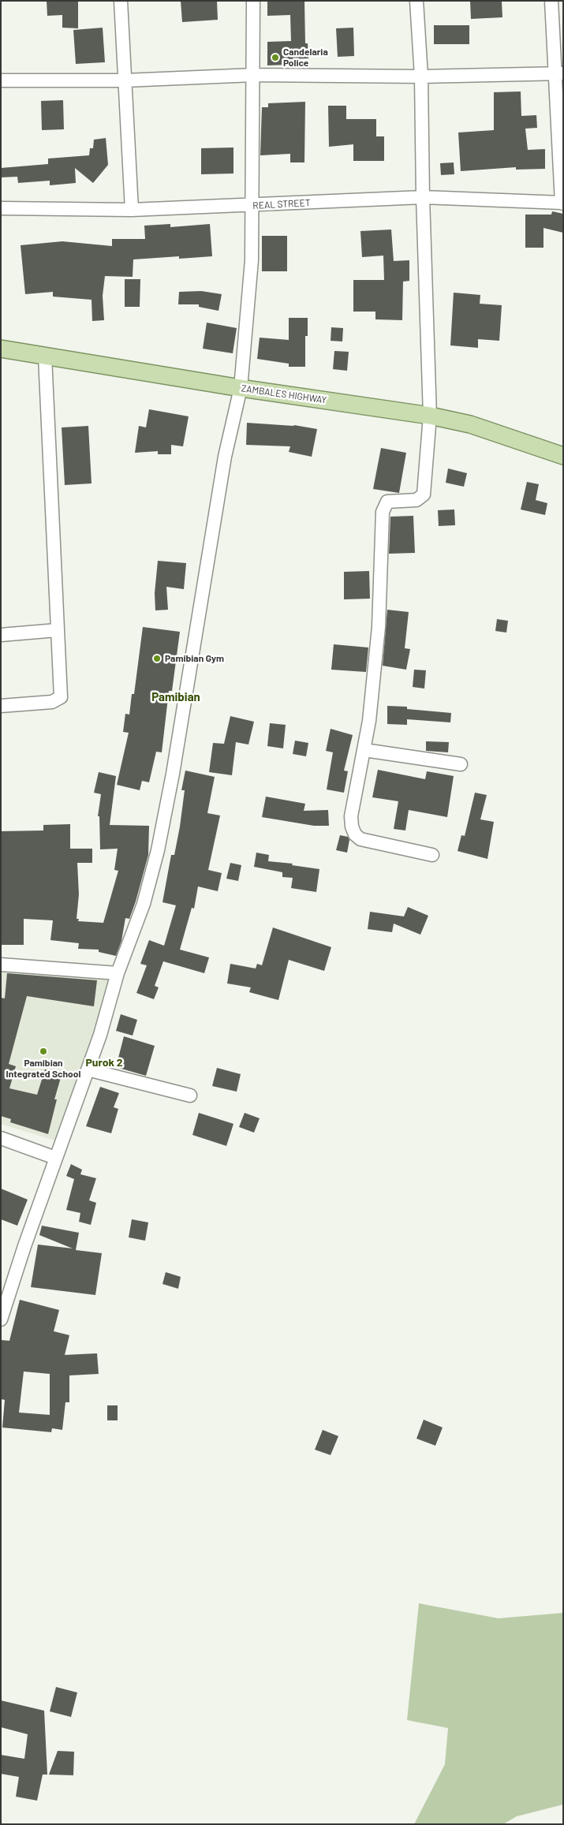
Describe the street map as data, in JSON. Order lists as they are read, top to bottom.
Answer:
{
  "streets": {
    "main road": ["ZAMBALES HIGHWAY"],
    "street": ["REAL STREET"]
  },
  "districts": ["Pamibian", "Purok 2"],
  "places": ["Candelaria Police", "Pamibian Gym", "Pamibian Integrated School"]
}
